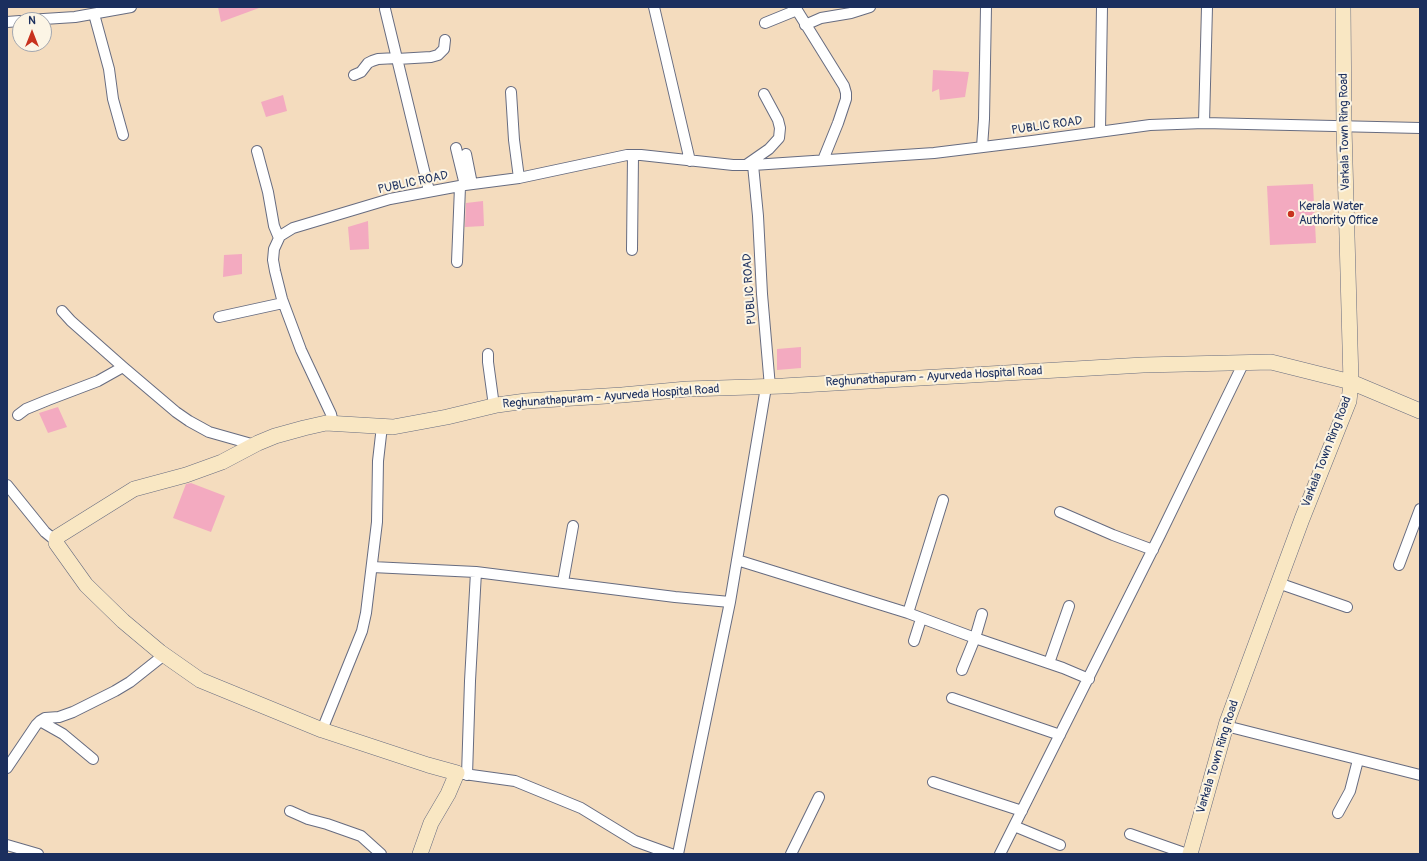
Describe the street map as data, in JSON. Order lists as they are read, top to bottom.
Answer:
{
  "streets": {
    "main road": ["Varkala Town Ring Road", "Reghunathapuram - Ayurveda Hospital Road"],
    "street": ["PUBLIC ROAD"]
  },
  "crossings": [
    ["PUBLIC ROAD", "Varkala Town Ring Road"],
    ["PUBLIC ROAD", "Reghunathapuram - Ayurveda Hospital Road"],
    ["Varkala Town Ring Road", "Reghunathapuram - Ayurveda Hospital Road"]
  ],
  "places": ["Kerala Water Authority Office"],
  "north": "top"
}
